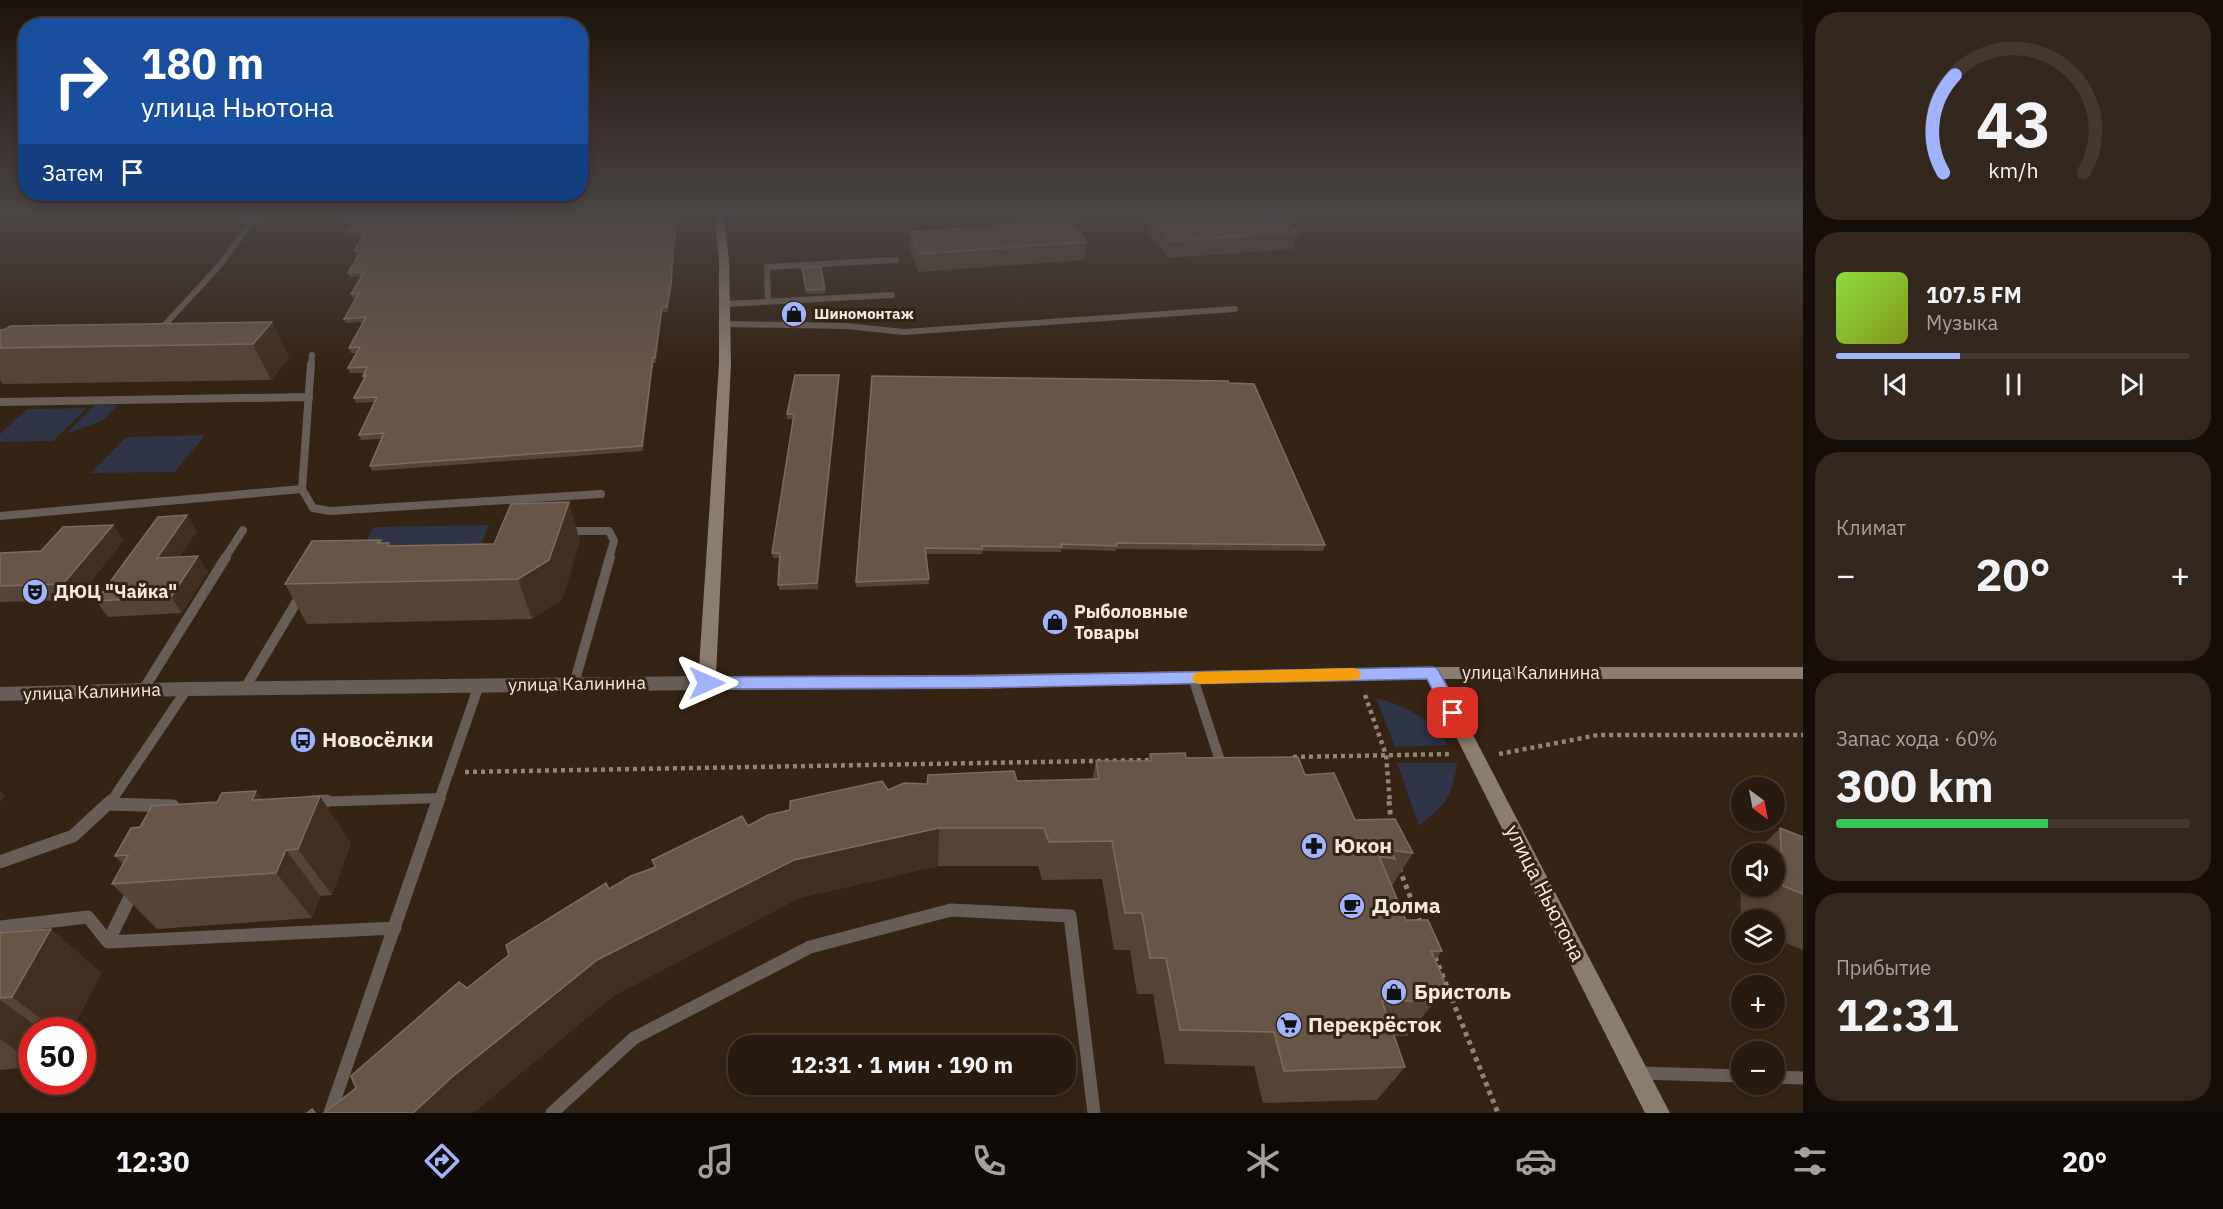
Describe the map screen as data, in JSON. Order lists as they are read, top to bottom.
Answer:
{
  "streets": {
    "main road": ["улица Калинина", "улица Ньютона"]
  },
  "crossings": [
    ["улица Калинина", "улица Ньютона"]
  ],
  "places": {
    "shop": ["Шиномонтаж", "Рыболовные Товары", "Бристоль"],
    "theatre": ["ДЮЦ \"Чайка\""],
    "bus stop": ["Новосёлки"],
    "pharmacy": ["Юкон"],
    "cafe": ["Долма"],
    "supermarket": ["Перекрёсток"]
  },
  "north": "bottom right",
  "page": {
    "turn": ["180 m", "улица Ньютона"],
    "then": "Затем",
    "song": ["107.5 FM", "Музыка"],
    "tile": [
      "Климат",
      ["Запас хода · 60%", "300 km"],
      ["Прибытие", "12:31"]
    ],
    "heat": ["−", "20°", "+"],
    "map_buttons": ["+", "−"],
    "limit": "50",
    "trip": "12:31 · 1 мин · 190 m",
    "tabs": ["12:30", "20°"],
    "gauge": ["43", "km/h"]
  }
}
